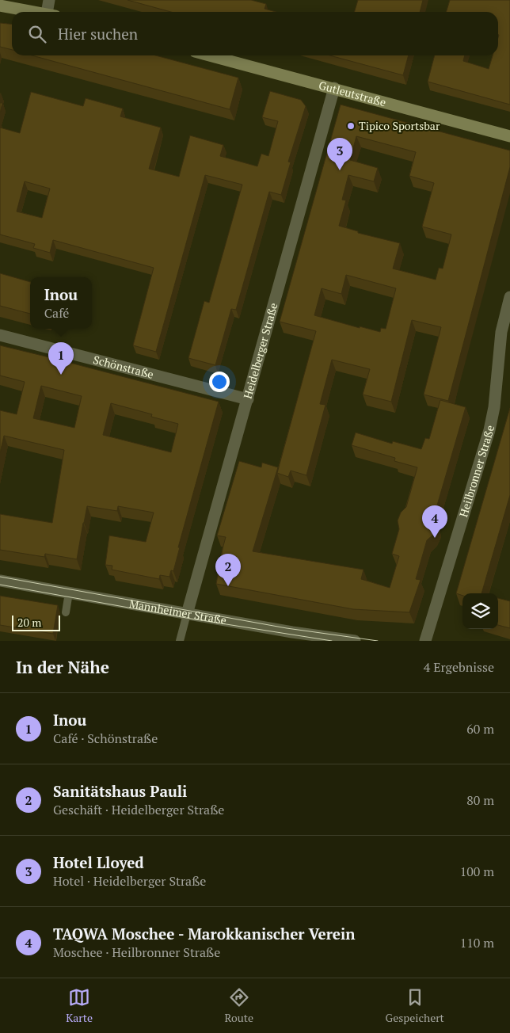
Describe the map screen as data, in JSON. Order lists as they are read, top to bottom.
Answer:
{
  "streets": {
    "main road": ["Gutleutstraße"],
    "street": [
      "Heidelberger Straße",
      "Schönstraße",
      "Heilbronner Straße",
      "Mannheimer Straße"
    ]
  },
  "crossings": [
    ["Gutleutstraße", "Heidelberger Straße"],
    ["Heidelberger Straße", "Schönstraße"],
    ["Heidelberger Straße", "Mannheimer Straße"]
  ],
  "places": ["Tipico Sportsbar"],
  "scale_bar": "20 m",
  "page": {
    "search": "Hier suchen",
    "pins": [
      "3",
      "1",
      "4",
      "2"
    ],
    "popup": ["Inou", "Café"],
    "scale": "20 m",
    "heading": ["In der Nähe", "4 Ergebnisse"],
    "list": [
      {
        "mark": "1",
        "name": "Inou",
        "note": "Café · Schönstraße",
        "value": "60 m"
      },
      {
        "mark": "2",
        "name": "Sanitätshaus Pauli",
        "note": "Geschäft · Heidelberger Straße",
        "value": "80 m"
      },
      {
        "mark": "3",
        "name": "Hotel Lloyed",
        "note": "Hotel · Heidelberger Straße",
        "value": "100 m"
      },
      {
        "mark": "4",
        "name": "TAQWA Moschee - Marokkanischer Verein",
        "note": "Moschee · Heilbronner Straße",
        "value": "110 m"
      }
    ],
    "nav": ["Karte", "Route", "Gespeichert"]
  }
}
